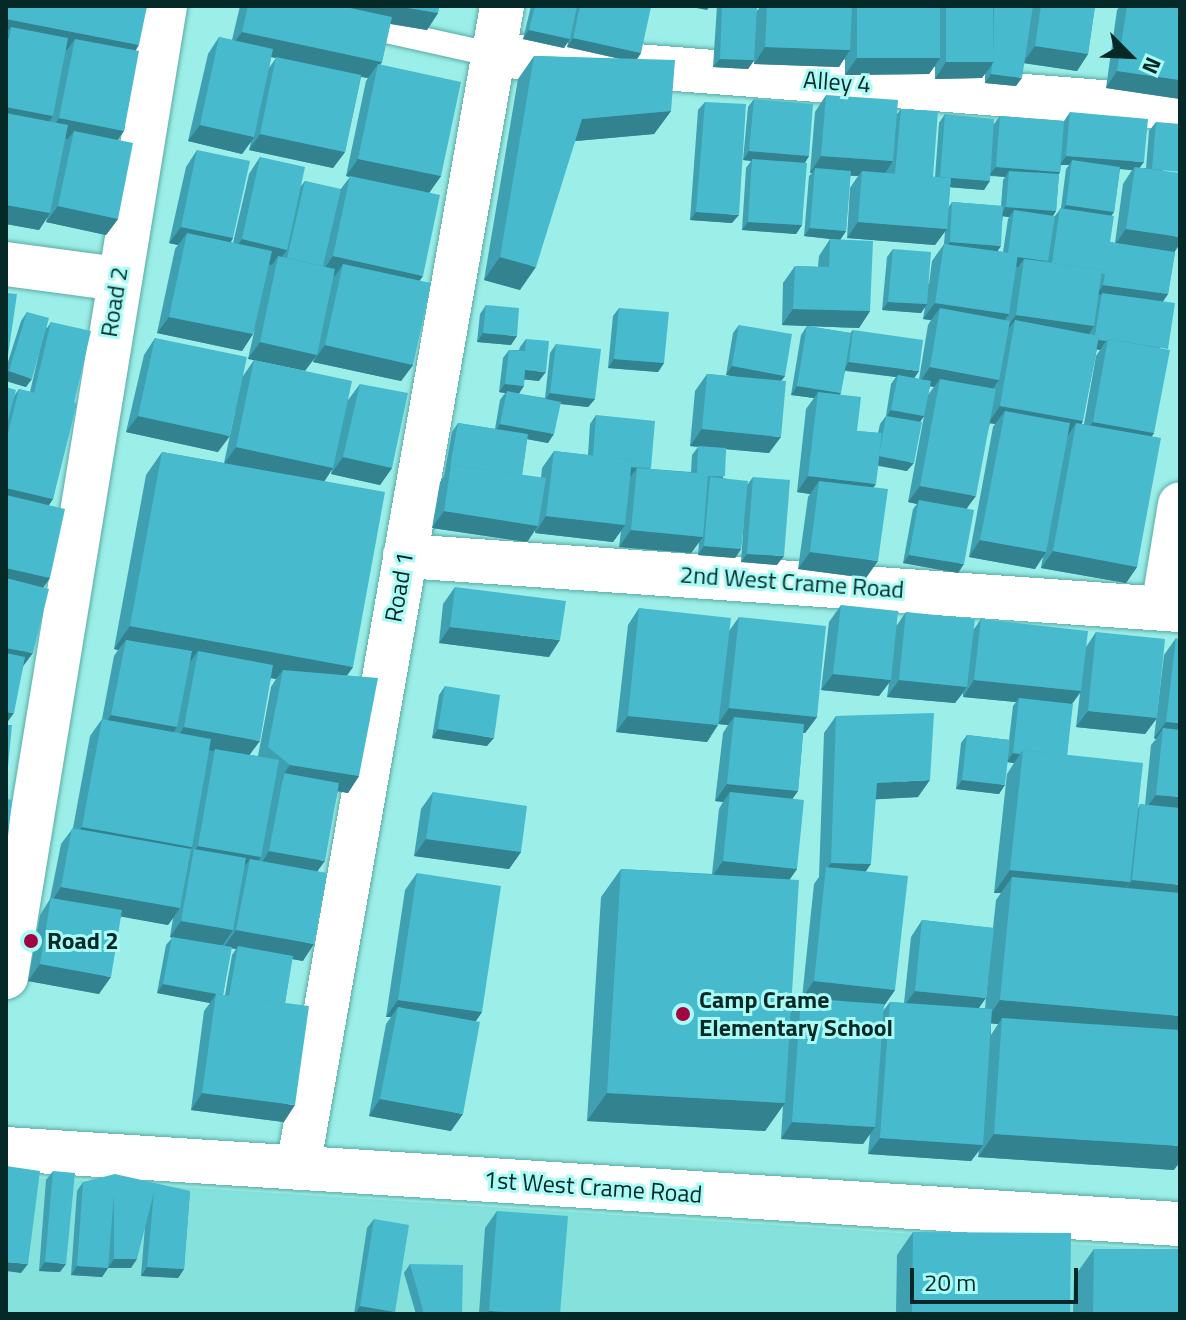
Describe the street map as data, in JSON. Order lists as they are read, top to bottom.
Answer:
{
  "streets": {
    "street": [
      "Alley 4",
      "Road 2",
      "2nd West Crame Road",
      "Road 1",
      "1st West Crame Road"
    ]
  },
  "crossings": [
    ["Alley 4", "Road 1"],
    ["2nd West Crame Road", "Road 1"],
    ["Road 1", "1st West Crame Road"]
  ],
  "places": ["Road 2", "Camp Crame Elementary School"],
  "scale_bar": "20 m",
  "north": "bottom right"
}
